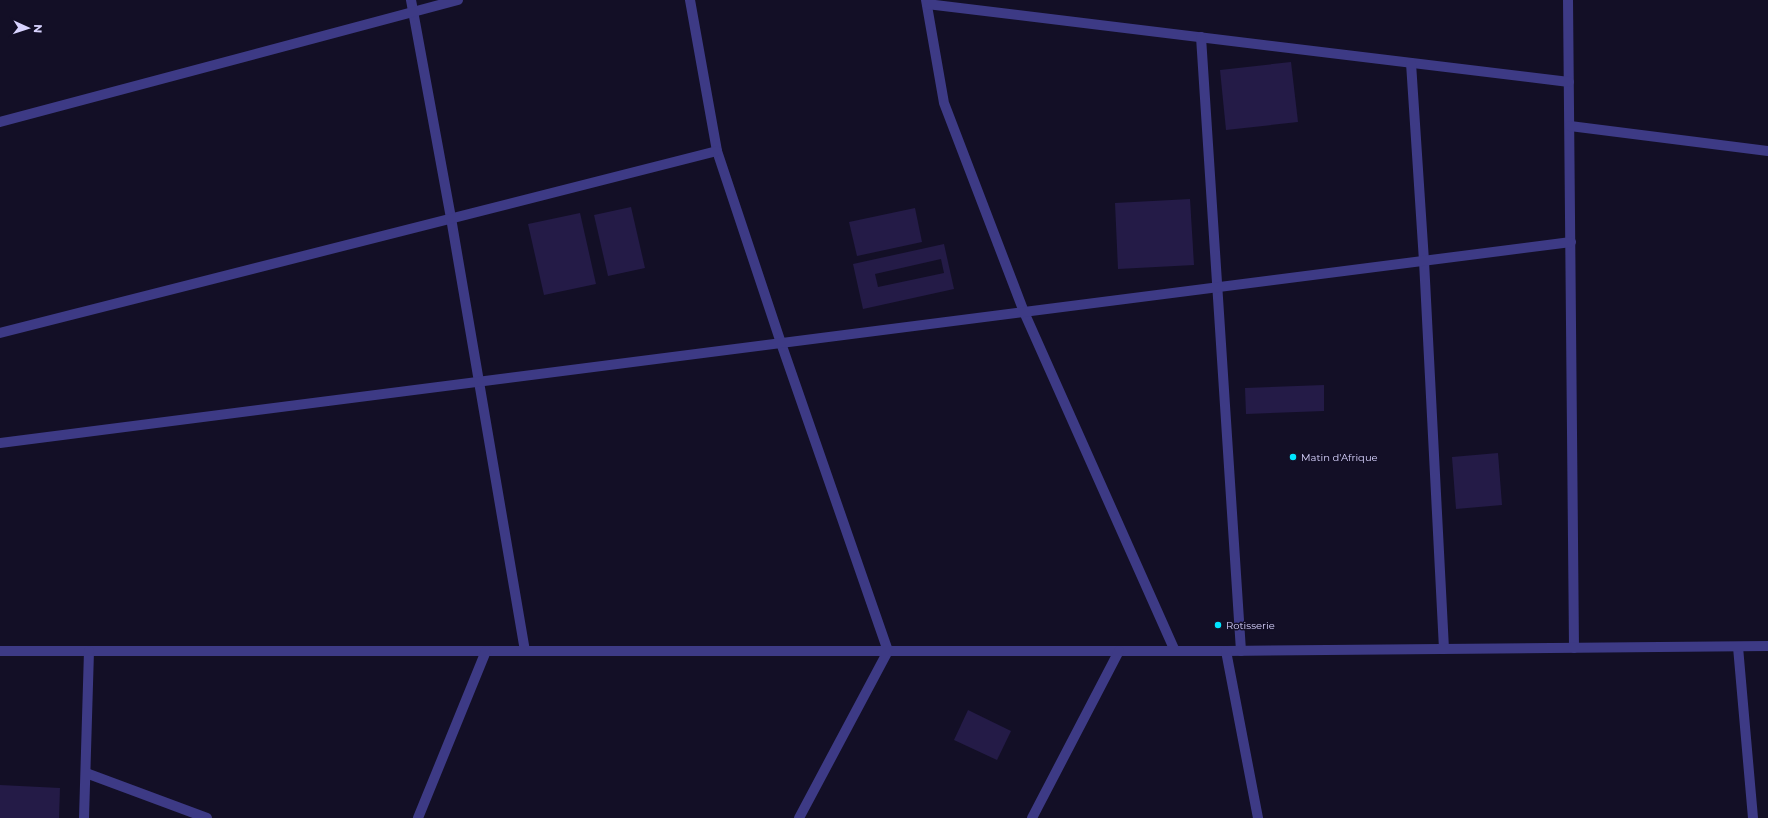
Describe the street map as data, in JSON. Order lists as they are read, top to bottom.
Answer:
{
  "places": ["Matin d'Afrique", "Rotisserie"],
  "north": "right"
}
